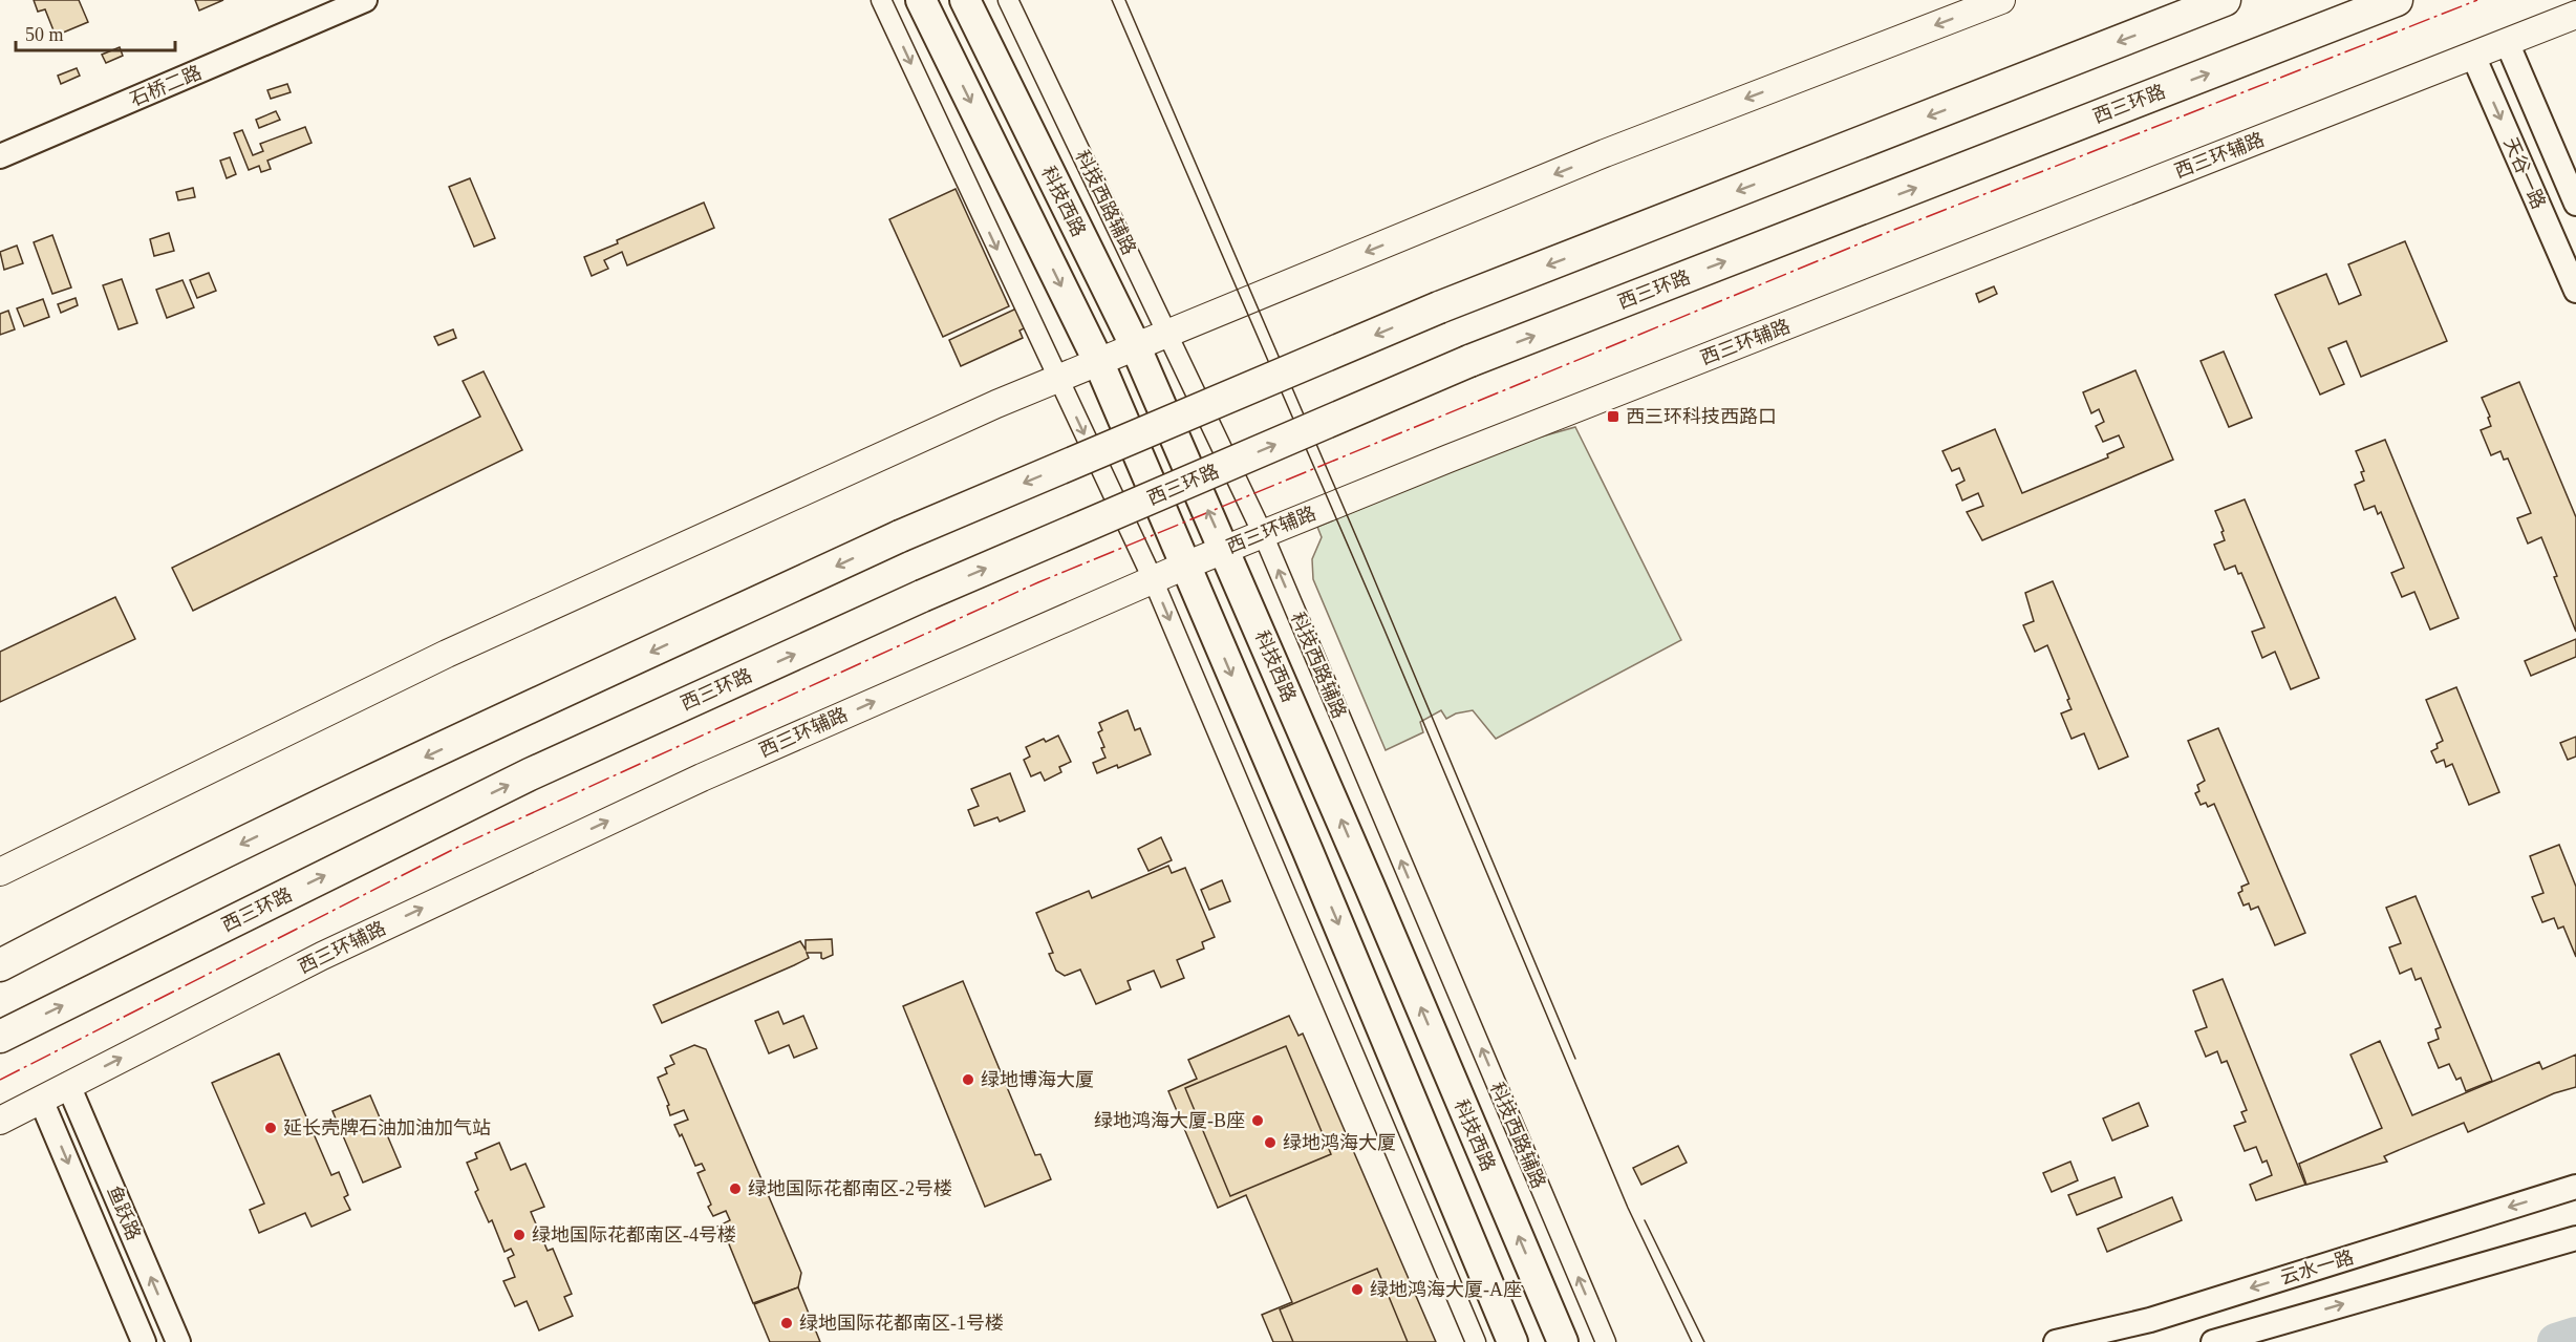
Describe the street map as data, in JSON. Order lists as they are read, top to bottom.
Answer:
{
  "streets": {
    "highway": ["西三环路"],
    "main road": ["西三环辅路", "科技西路"],
    "street": [
      "石桥二路",
      "天谷一路",
      "科技西路辅路",
      "鱼跃路",
      "云水一路"
    ]
  },
  "crossings": [
    ["西三环辅路", "天谷一路"],
    ["西三环辅路", "科技西路"],
    ["西三环辅路", "科技西路辅路"],
    ["西三环辅路", "鱼跃路"]
  ],
  "places": {
    "transit": ["西三环科技西路口"],
    "other": [
      "绿地博海大厦",
      "绿地鸿海大厦-B座",
      "延长壳牌石油加油加气站",
      "绿地鸿海大厦",
      "绿地国际花都南区-2号楼",
      "绿地国际花都南区-4号楼",
      "绿地鸿海大厦-A座",
      "绿地国际花都南区-1号楼"
    ]
  },
  "scale_bar": "50 m"
}
